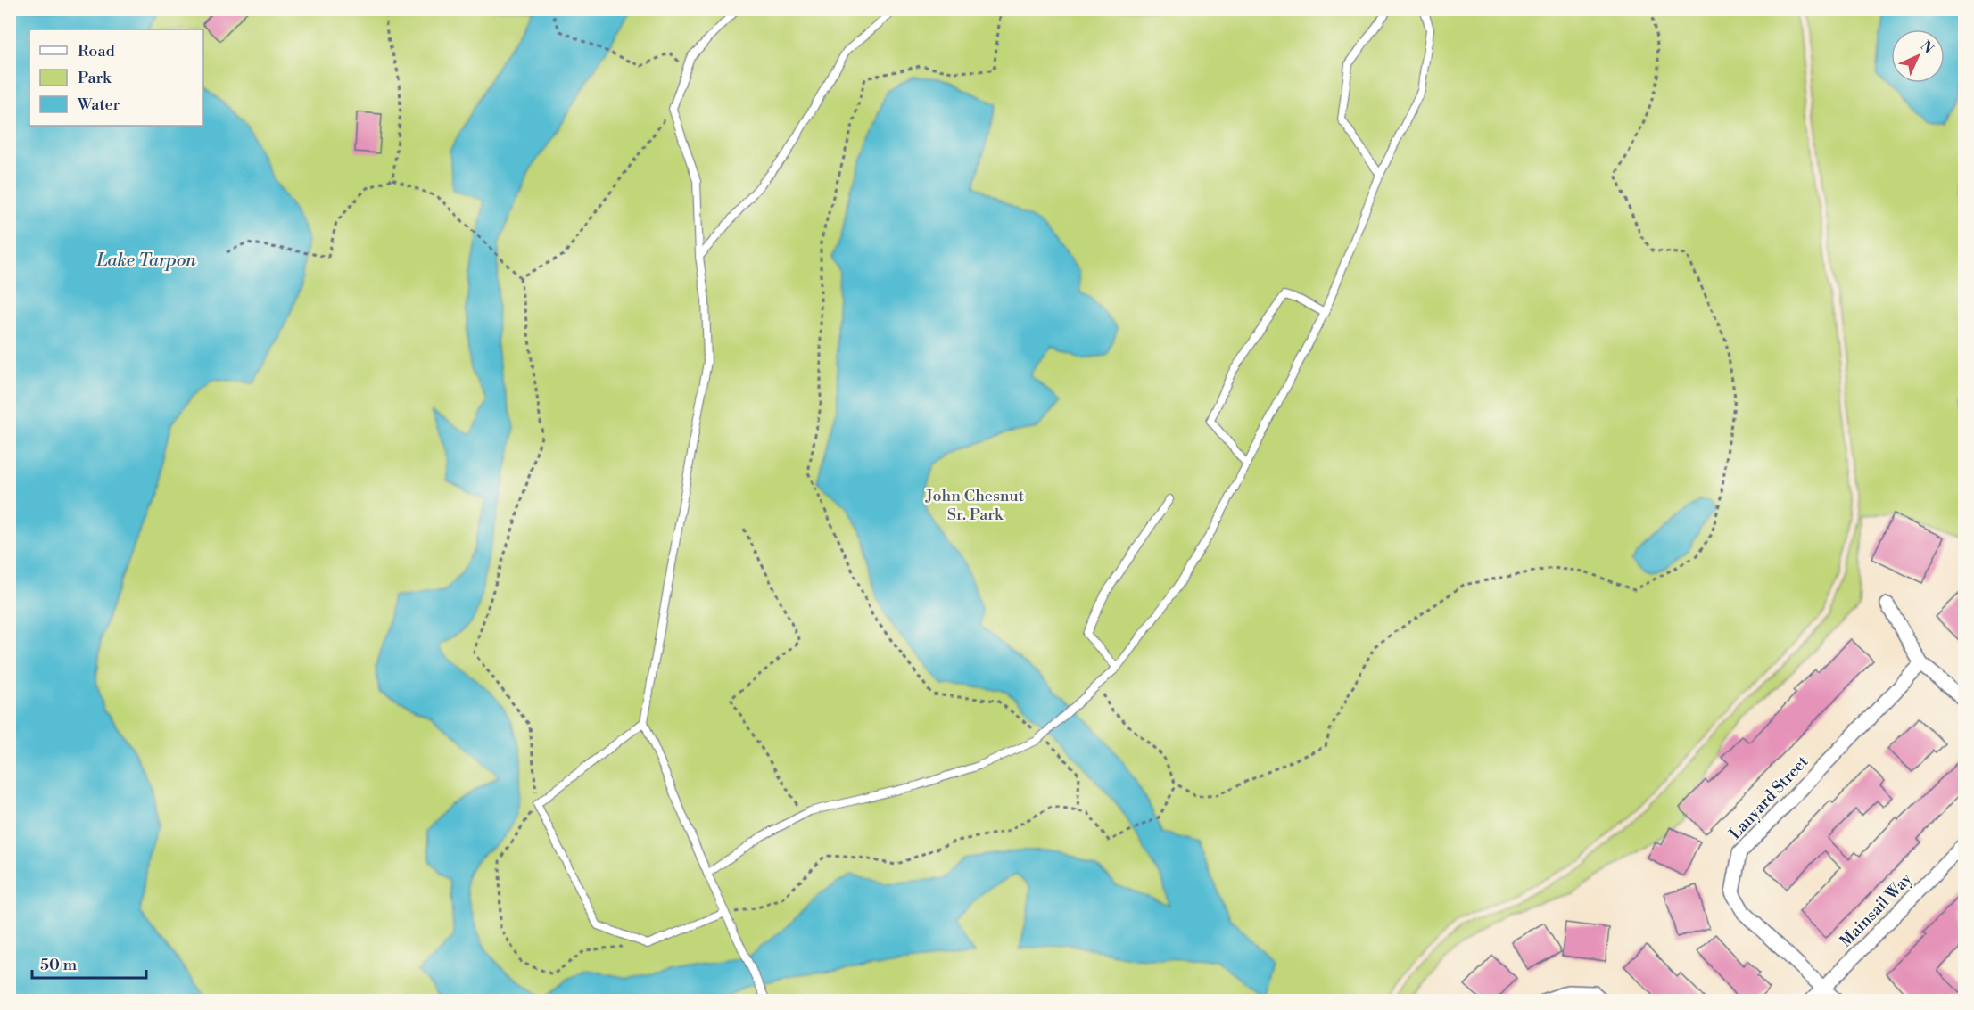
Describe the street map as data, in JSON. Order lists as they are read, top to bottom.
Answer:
{
  "streets": {
    "street": ["Lanyard Street", "Mainsail Way"]
  },
  "crossings": [
    ["Lanyard Street", "Mainsail Way"]
  ],
  "water": ["Lake Tarpon"],
  "parks": ["John Chesnut Sr. Park"],
  "legend": ["Road", "Park", "Water"],
  "scale_bar": "50 m",
  "north": "top right"
}
